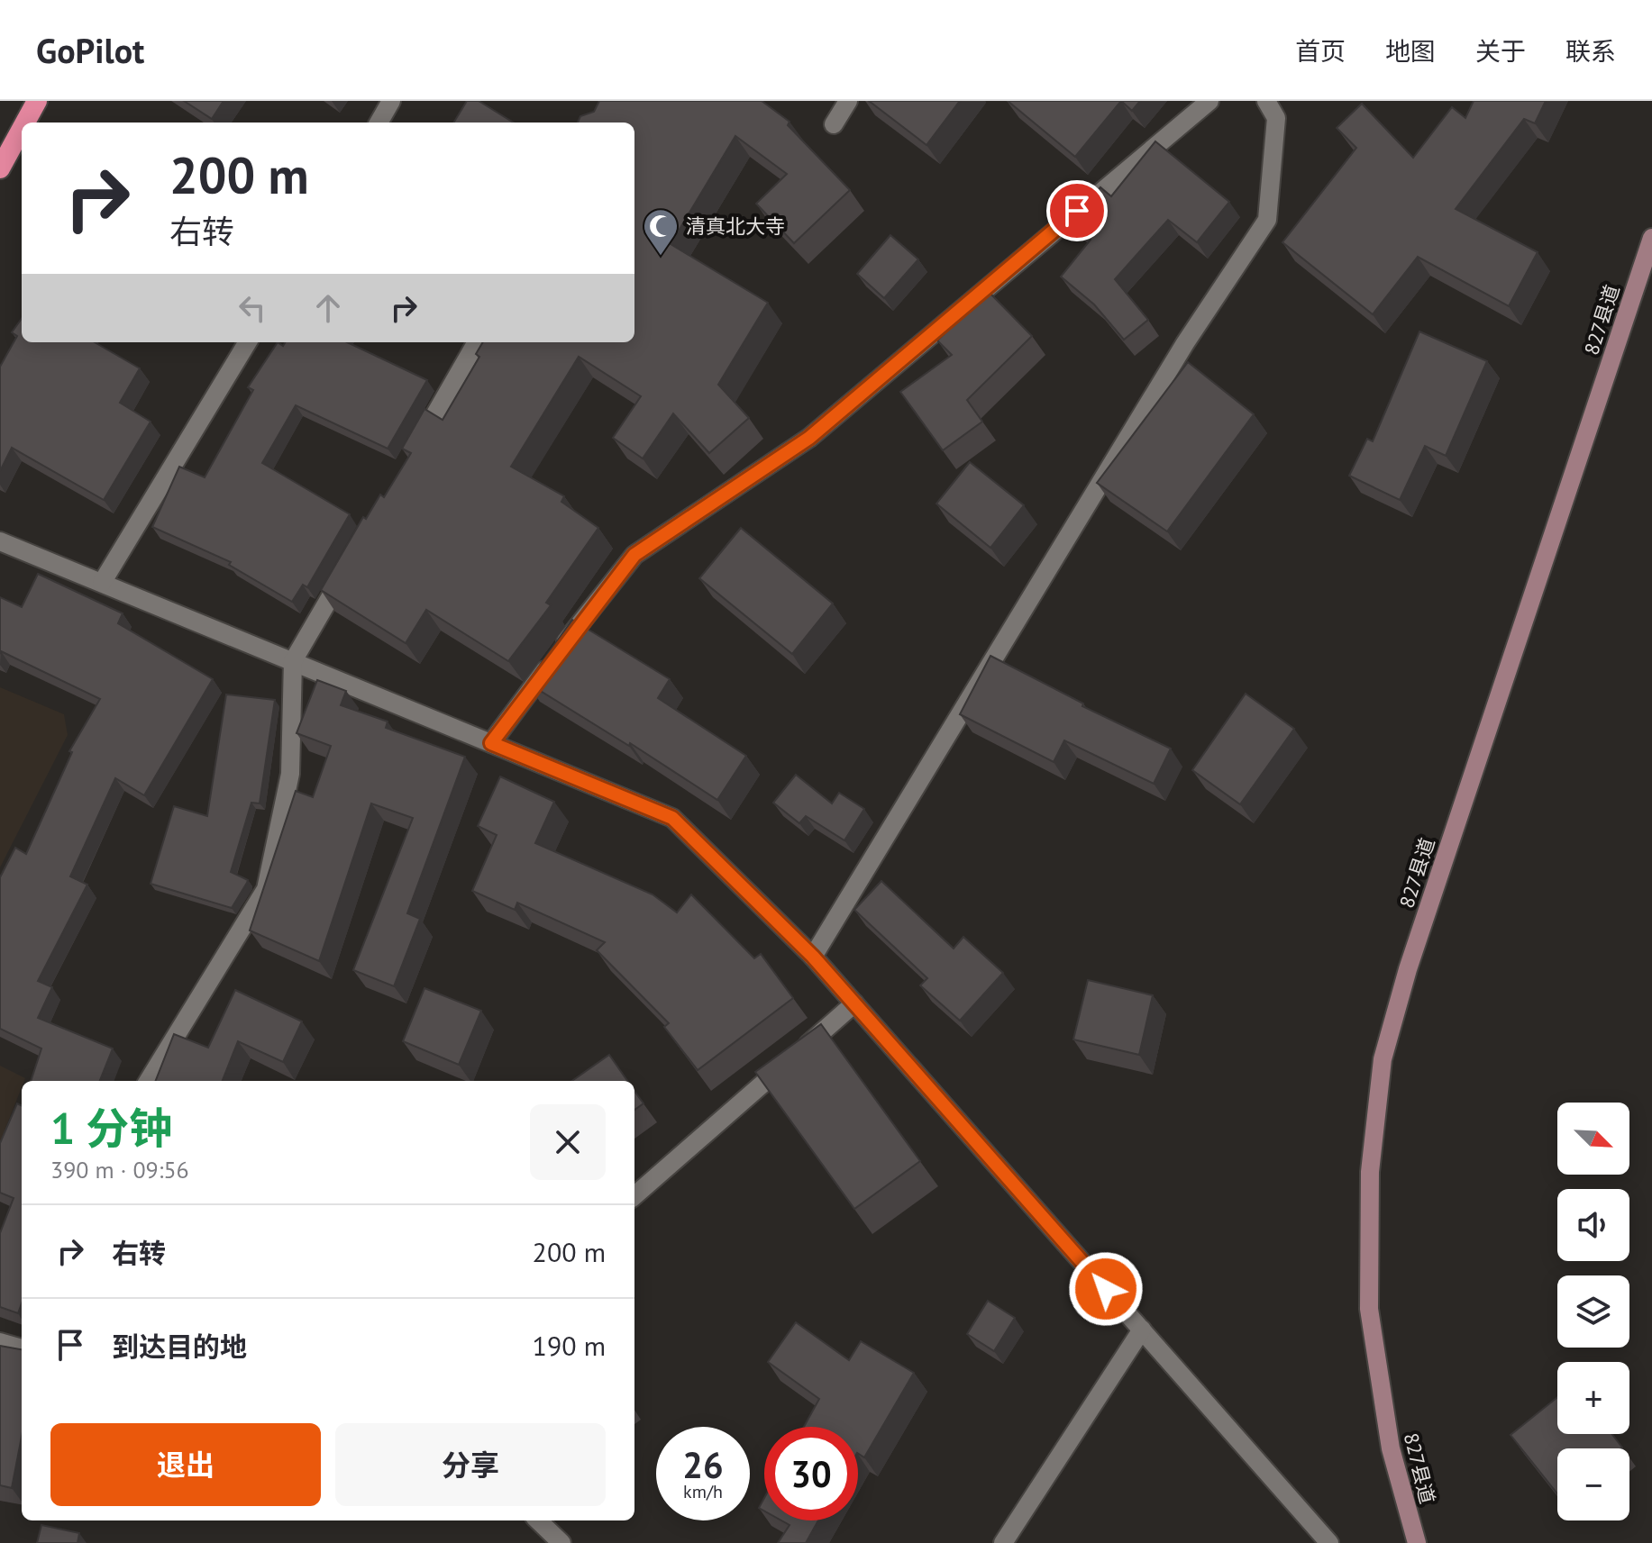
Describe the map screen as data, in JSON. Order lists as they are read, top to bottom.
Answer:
{
  "streets": {
    "main road": ["827县道"]
  },
  "places": {
    "mosque": ["清真北大寺"]
  },
  "north": "bottom right",
  "page": {
    "header": "GoPilot",
    "nav": [
      "首页",
      "地图",
      "关于",
      "联系"
    ],
    "turn": ["200 m", "右转"],
    "heading": ["1 分钟", "390 m · 09:56"],
    "map_buttons": ["+", "−"],
    "list": [
      {
        "name": "右转",
        "value": "200 m"
      },
      {
        "name": "到达目的地",
        "value": "190 m"
      }
    ],
    "buttons": ["退出", "分享"],
    "speed": "26 km/h",
    "limit": "30"
  }
}
